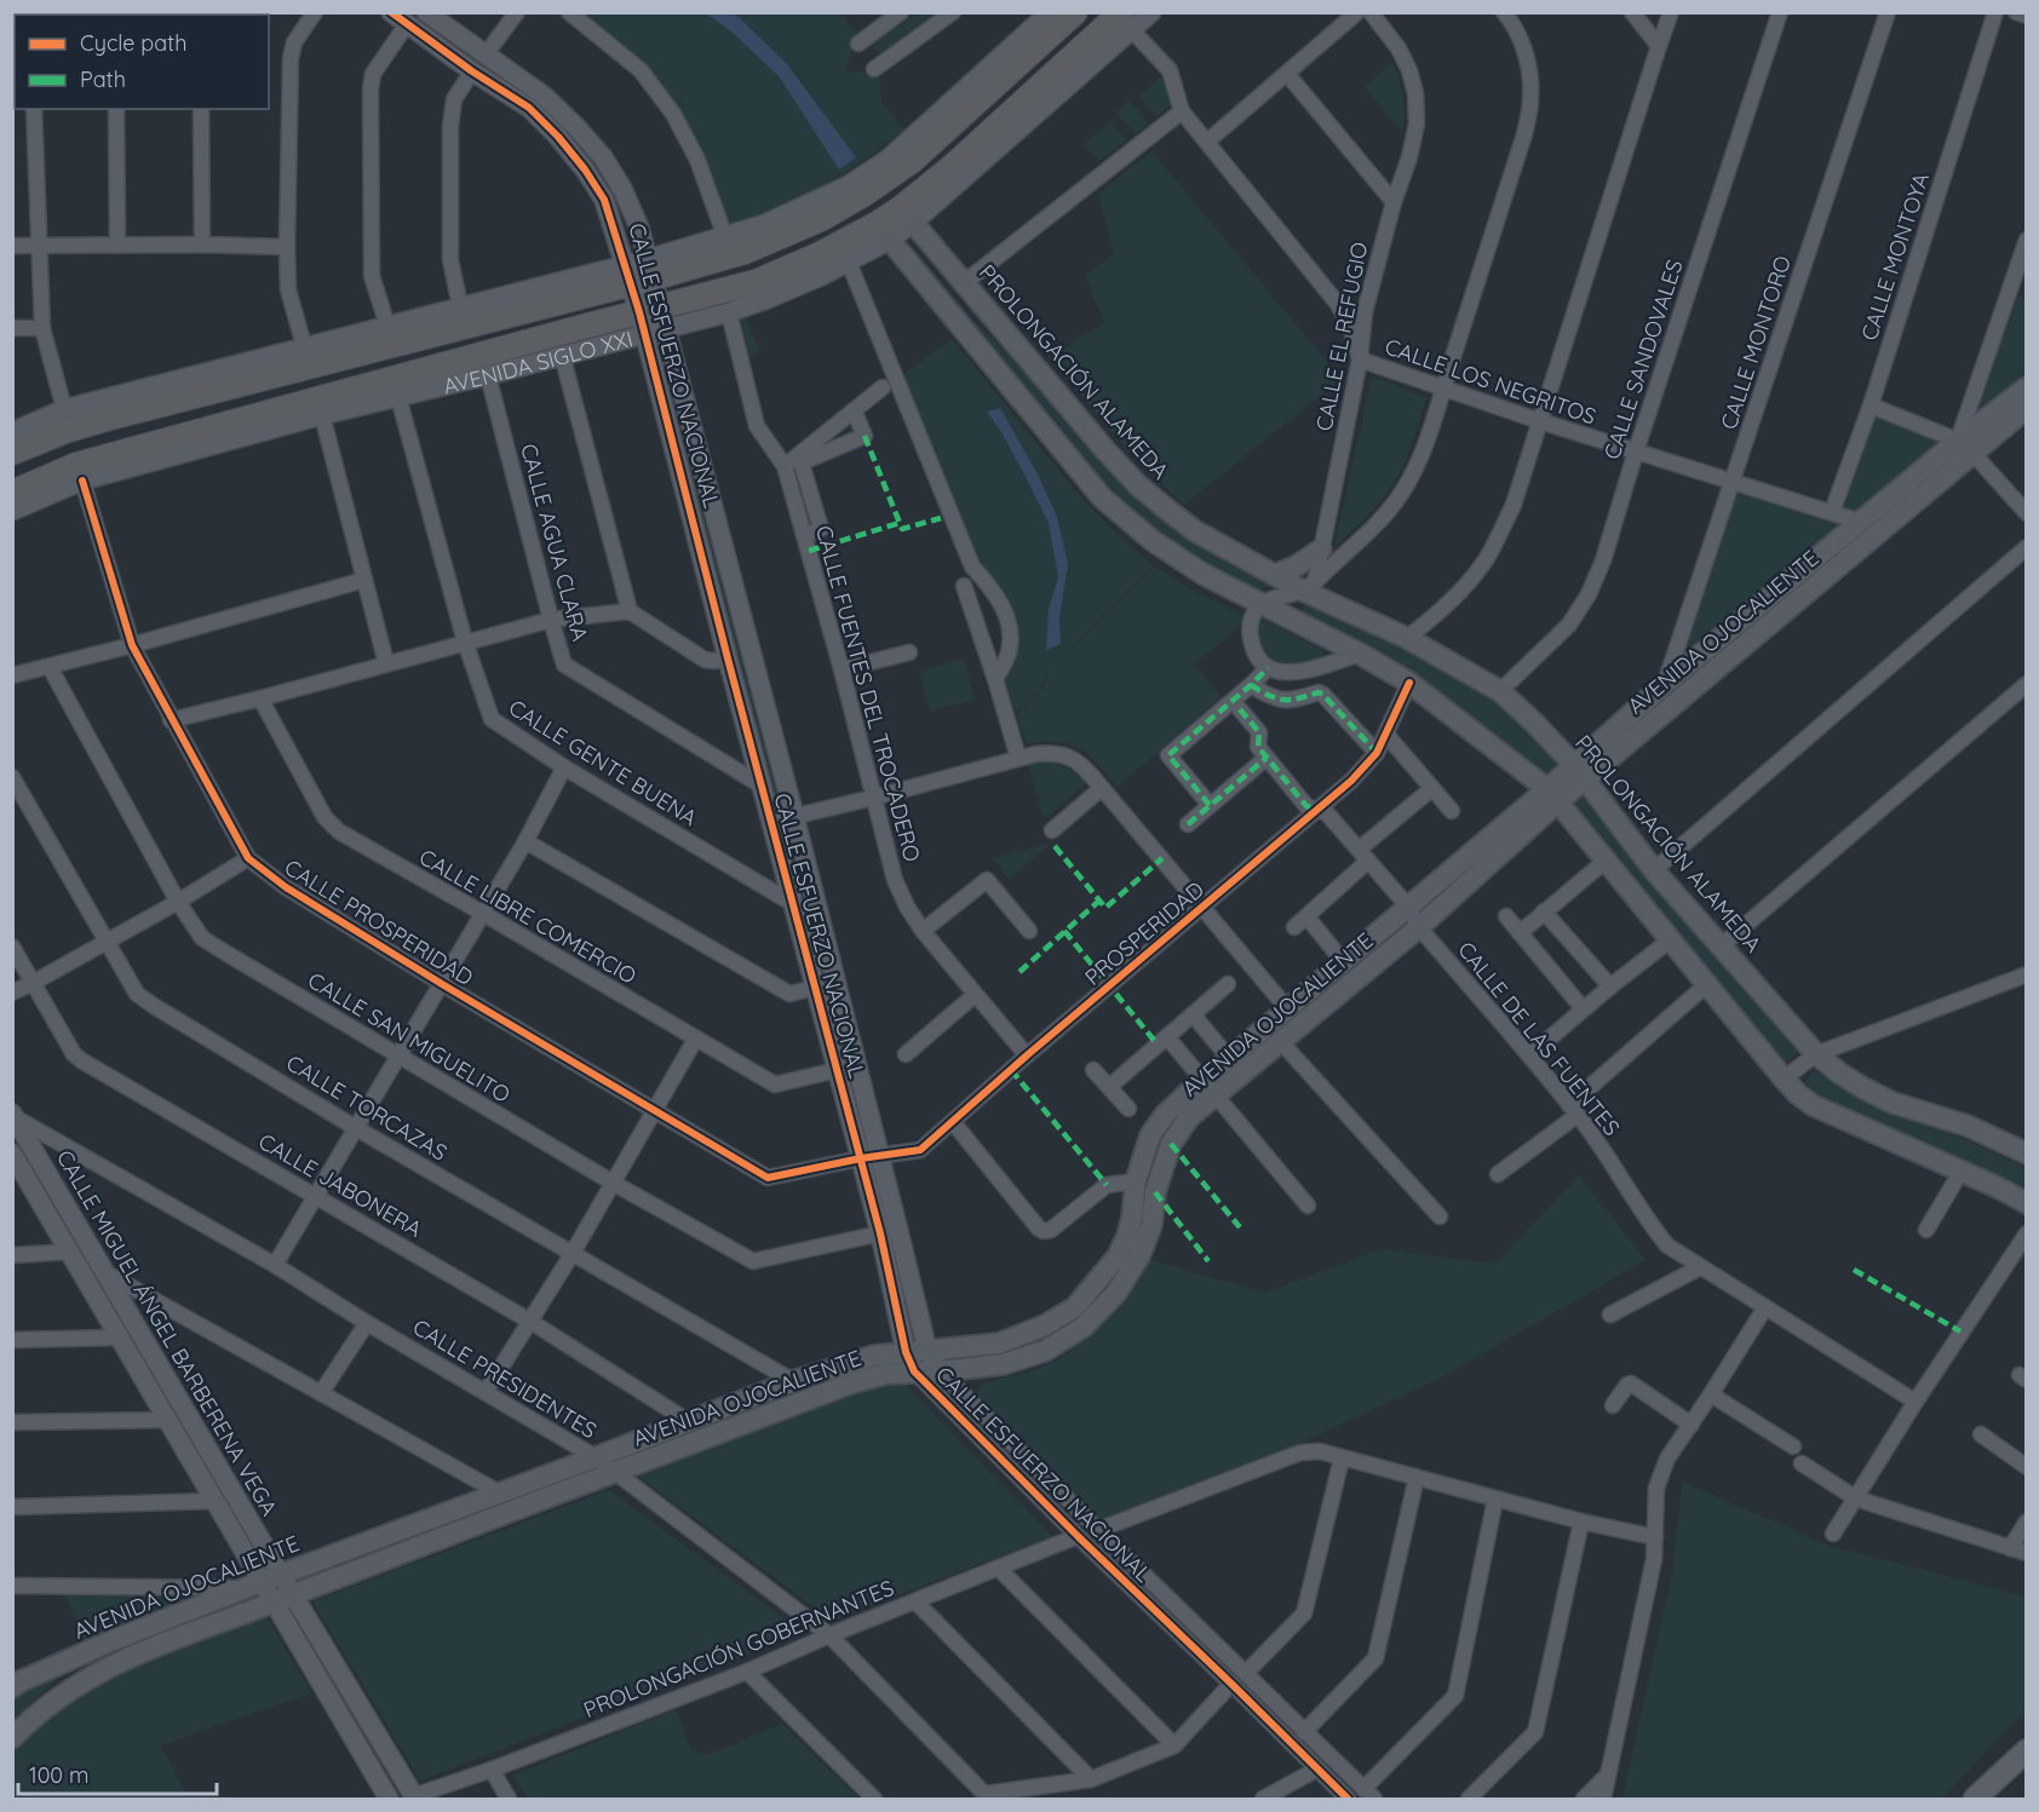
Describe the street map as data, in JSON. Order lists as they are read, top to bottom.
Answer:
{
  "streets": {
    "highway": ["AVENIDA SIGLO XXI"],
    "main road": ["PROLONGACIÓN ALAMEDA", "AVENIDA OJOCALIENTE"],
    "street": [
      "CALLE MONTOYA",
      "CALLE EL REFUGIO",
      "CALLE MONTORO",
      "CALLE SANDOVALES",
      "CALLE ESFUERZO NACIONAL",
      "CALLE LOS NEGRITOS",
      "CALLE AGUA CLARA",
      "CALLE FUENTES DEL TROCADERO",
      "CALLE GENTE BUENA",
      "CALLE LIBRE COMERCIO",
      "CALLE PROSPERIDAD",
      "PROSPERIDAD",
      "CALLE SAN MIGUELITO",
      "CALLE DE LAS FUENTES",
      "CALLE TORCAZAS",
      "CALLE JABONERA",
      "CALLE MIGUEL ÁNGEL BARBERENA VEGA",
      "CALLE PRESIDENTES",
      "PROLONGACIÓN GOBERNANTES"
    ]
  },
  "crossings": [
    ["CALLE MONTOYA", "CALLE LOS NEGRITOS"],
    ["CALLE EL REFUGIO", "PROLONGACIÓN ALAMEDA"],
    ["CALLE EL REFUGIO", "CALLE LOS NEGRITOS"],
    ["CALLE MONTORO", "CALLE LOS NEGRITOS"],
    ["CALLE MONTORO", "AVENIDA OJOCALIENTE"],
    ["CALLE SANDOVALES", "PROLONGACIÓN ALAMEDA"],
    ["CALLE SANDOVALES", "CALLE LOS NEGRITOS"],
    ["AVENIDA SIGLO XXI", "CALLE ESFUERZO NACIONAL"],
    ["AVENIDA SIGLO XXI", "PROLONGACIÓN ALAMEDA"],
    ["AVENIDA SIGLO XXI", "CALLE AGUA CLARA"],
    ["AVENIDA SIGLO XXI", "CALLE FUENTES DEL TROCADERO"],
    ["AVENIDA SIGLO XXI", "CALLE GENTE BUENA"],
    ["AVENIDA SIGLO XXI", "CALLE PROSPERIDAD"],
    ["CALLE ESFUERZO NACIONAL", "CALLE AGUA CLARA"],
    ["CALLE ESFUERZO NACIONAL", "AVENIDA OJOCALIENTE"],
    ["CALLE ESFUERZO NACIONAL", "CALLE GENTE BUENA"],
    ["CALLE ESFUERZO NACIONAL", "CALLE LIBRE COMERCIO"],
    ["CALLE ESFUERZO NACIONAL", "CALLE PROSPERIDAD"],
    ["CALLE ESFUERZO NACIONAL", "PROSPERIDAD"],
    ["CALLE ESFUERZO NACIONAL", "CALLE SAN MIGUELITO"],
    ["CALLE ESFUERZO NACIONAL", "PROLONGACIÓN GOBERNANTES"],
    ["PROLONGACIÓN ALAMEDA", "AVENIDA OJOCALIENTE"],
    ["CALLE LOS NEGRITOS", "AVENIDA OJOCALIENTE"],
    ["AVENIDA OJOCALIENTE", "CALLE DE LAS FUENTES"],
    ["AVENIDA OJOCALIENTE", "CALLE TORCAZAS"],
    ["AVENIDA OJOCALIENTE", "CALLE JABONERA"],
    ["AVENIDA OJOCALIENTE", "CALLE MIGUEL ÁNGEL BARBERENA VEGA"],
    ["AVENIDA OJOCALIENTE", "CALLE PRESIDENTES"],
    ["CALLE FUENTES DEL TROCADERO", "PROSPERIDAD"],
    ["CALLE PROSPERIDAD", "PROSPERIDAD"],
    ["PROSPERIDAD", "CALLE DE LAS FUENTES"],
    ["CALLE MIGUEL ÁNGEL BARBERENA VEGA", "CALLE PRESIDENTES"],
    ["CALLE MIGUEL ÁNGEL BARBERENA VEGA", "PROLONGACIÓN GOBERNANTES"],
    ["CALLE PRESIDENTES", "PROLONGACIÓN GOBERNANTES"]
  ],
  "legend": ["Cycle path", "Path"],
  "scale_bar": "100 m"
}
